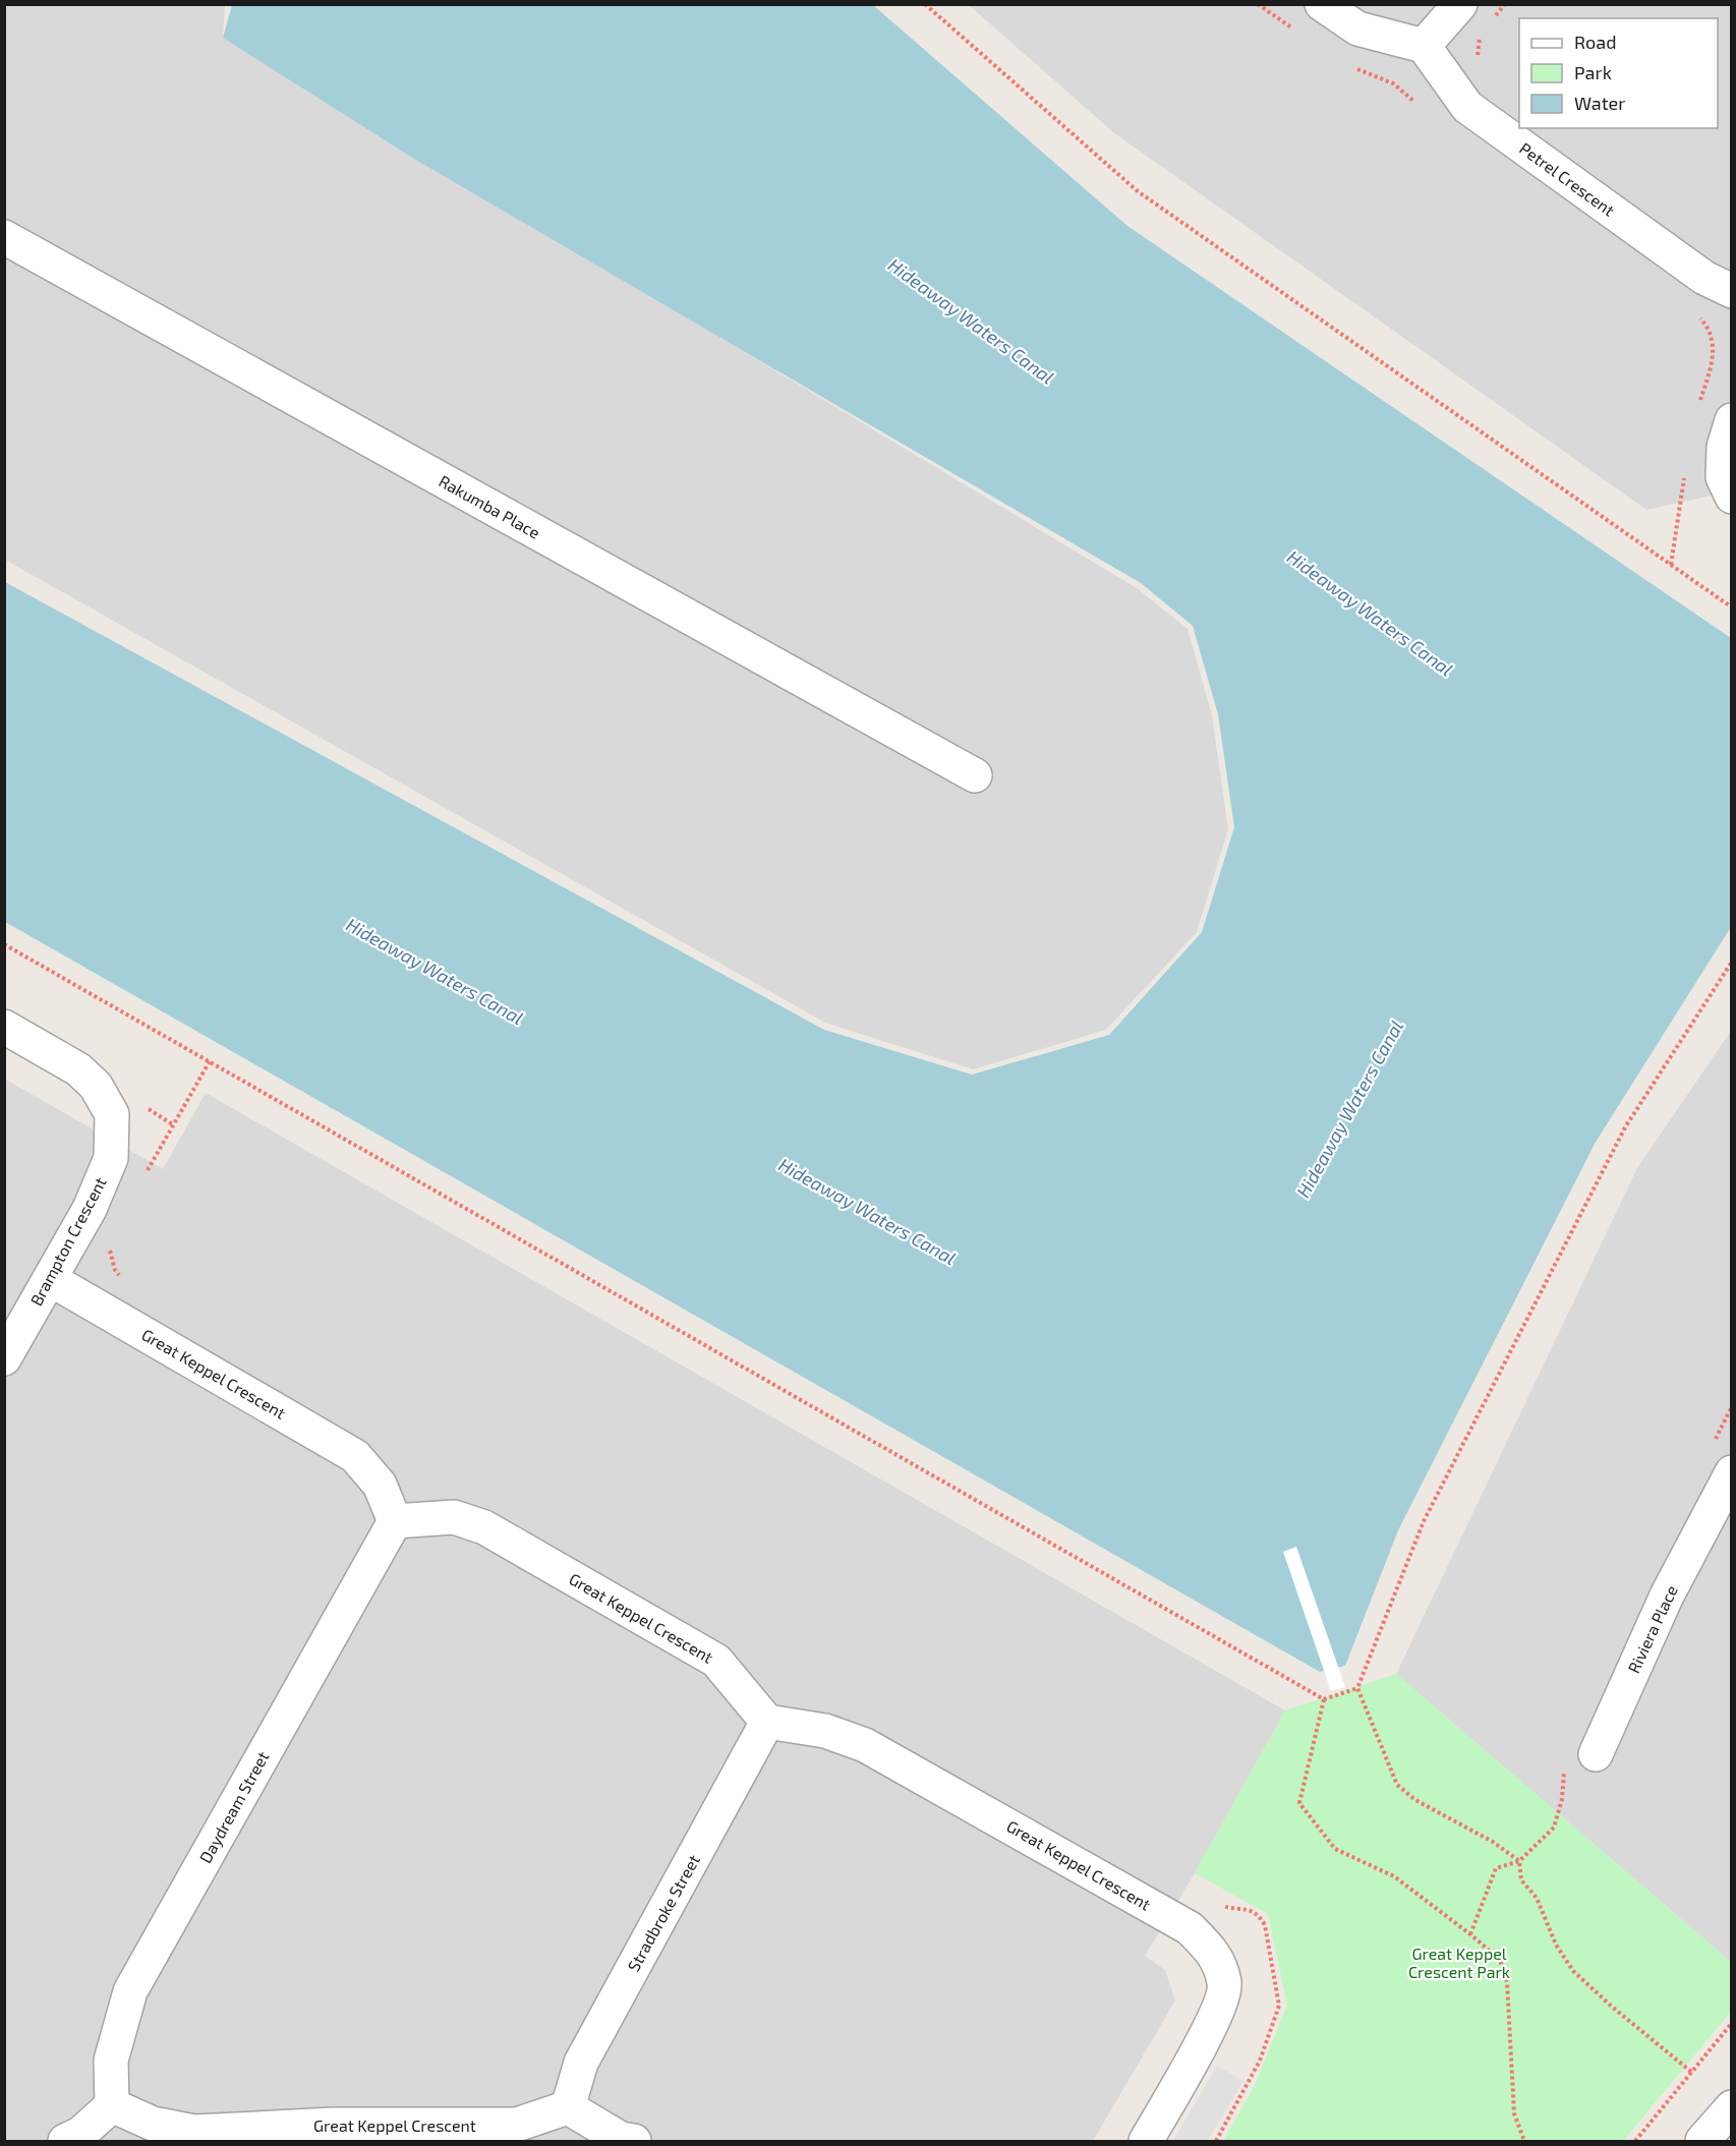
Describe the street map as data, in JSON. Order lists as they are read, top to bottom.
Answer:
{
  "streets": {
    "street": [
      "Petrel Crescent",
      "Rakumba Place",
      "Brampton Crescent",
      "Great Keppel Crescent",
      "Riviera Place",
      "Daydream Street",
      "Stradbroke Street"
    ]
  },
  "crossings": [
    ["Brampton Crescent", "Great Keppel Crescent"],
    ["Great Keppel Crescent", "Daydream Street"],
    ["Great Keppel Crescent", "Stradbroke Street"]
  ],
  "water": ["Hideaway Waters Canal"],
  "parks": ["Great Keppel Crescent Park"],
  "legend": ["Road", "Park", "Water"]
}
